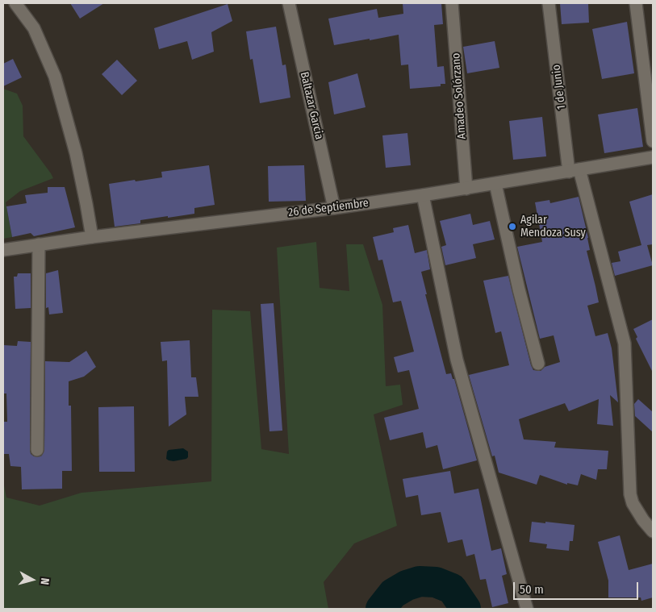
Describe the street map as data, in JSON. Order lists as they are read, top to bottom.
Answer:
{
  "streets": {
    "street": [
      "1 de Junio",
      "Amadeo Solórzano",
      "Baltazar Garcia",
      "26 de Septiembre"
    ]
  },
  "crossings": [
    ["1 de Junio", "26 de Septiembre"],
    ["Amadeo Solórzano", "26 de Septiembre"],
    ["Baltazar Garcia", "26 de Septiembre"]
  ],
  "places": ["Agilar Mendoza Susy"],
  "scale_bar": "50 m",
  "north": "right"
}
